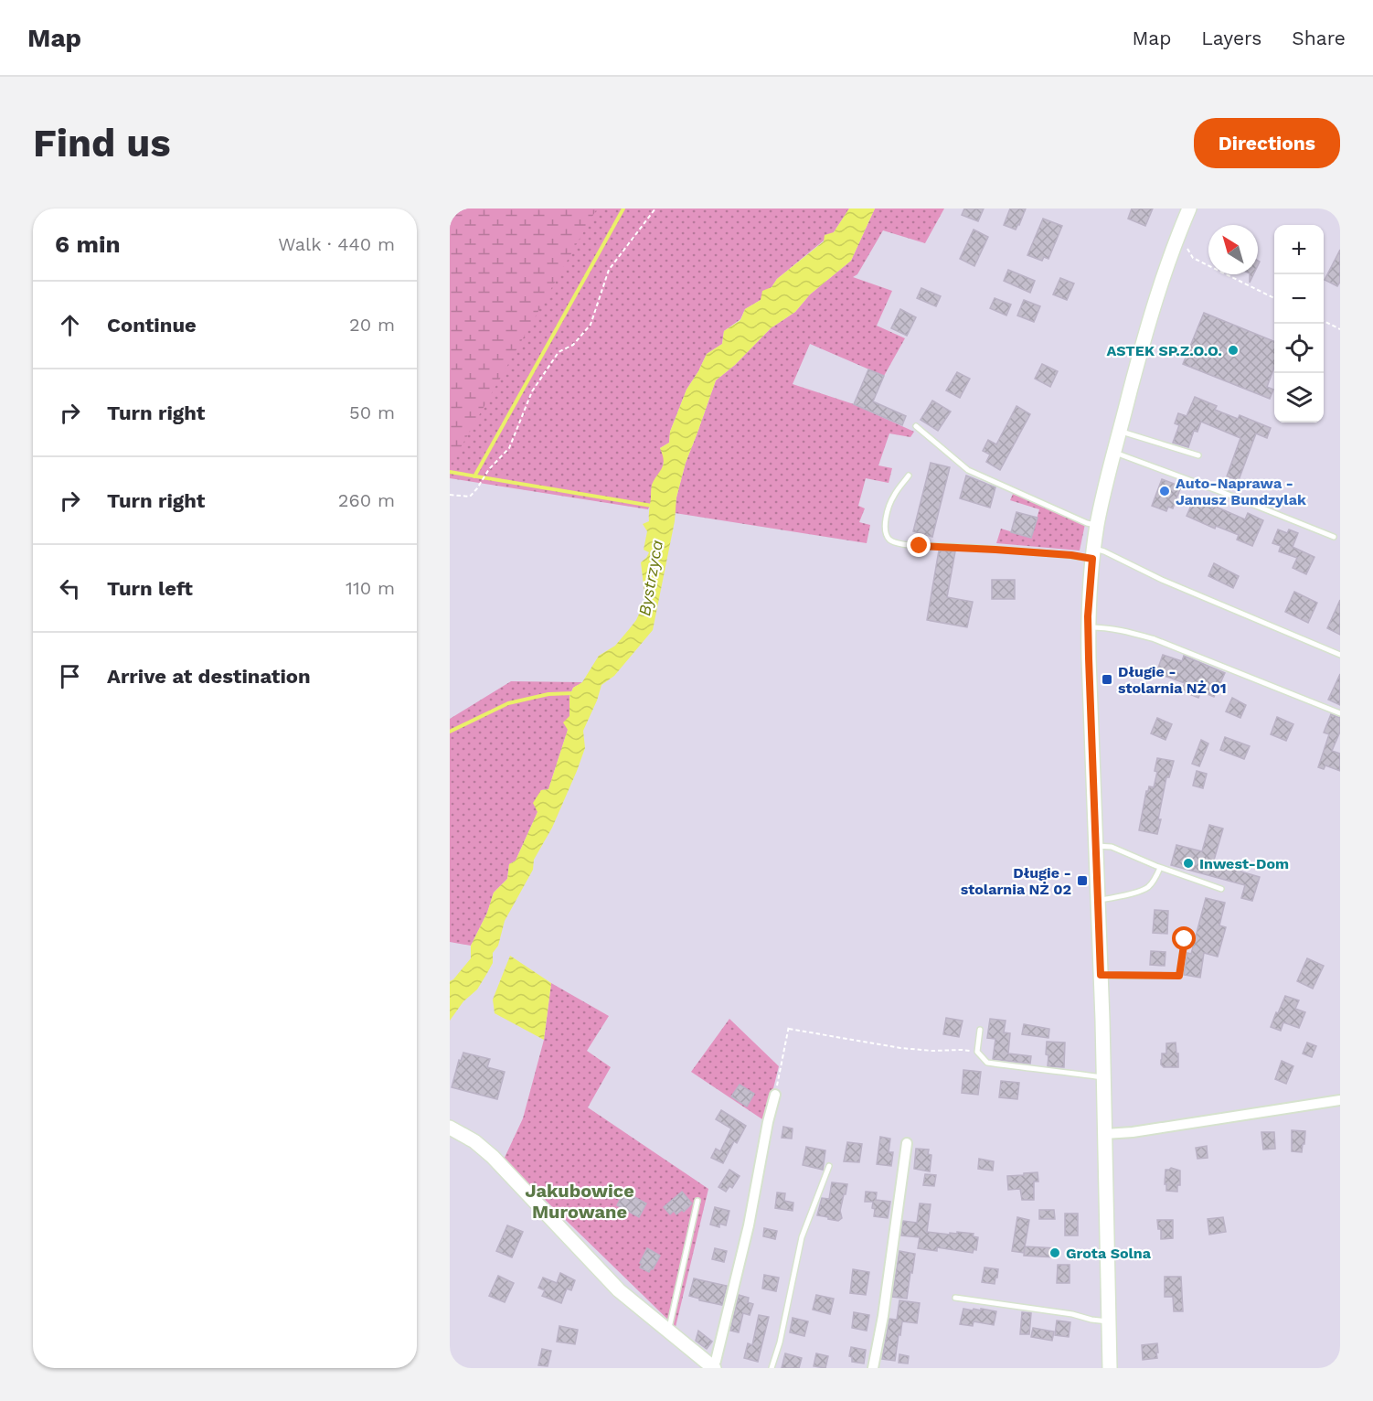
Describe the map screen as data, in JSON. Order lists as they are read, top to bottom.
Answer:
{
  "districts": ["Jakubowice Murowane"],
  "water": ["Bystrzyca"],
  "places": {
    "other": [
      "ASTEK SP.Z.O.O.",
      "Auto-Naprawa - Janusz Bundzylak",
      "Inwest-Dom",
      "Grota Solna"
    ],
    "transit": ["Długie - stolarnia NŻ 01", "Długie - stolarnia NŻ 02"]
  },
  "north": "top left",
  "page": {
    "header": "Map",
    "nav": ["Map", "Layers", "Share"],
    "buttons": "Directions",
    "title": "Find us",
    "heading": ["6 min", "Walk · 440 m"],
    "map_buttons": ["+", "−"],
    "list": [
      ["Continue", "20 m"],
      ["Turn right", "50 m"],
      ["Turn right", "260 m"],
      ["Turn left", "110 m"],
      "Arrive at destination"
    ]
  }
}
